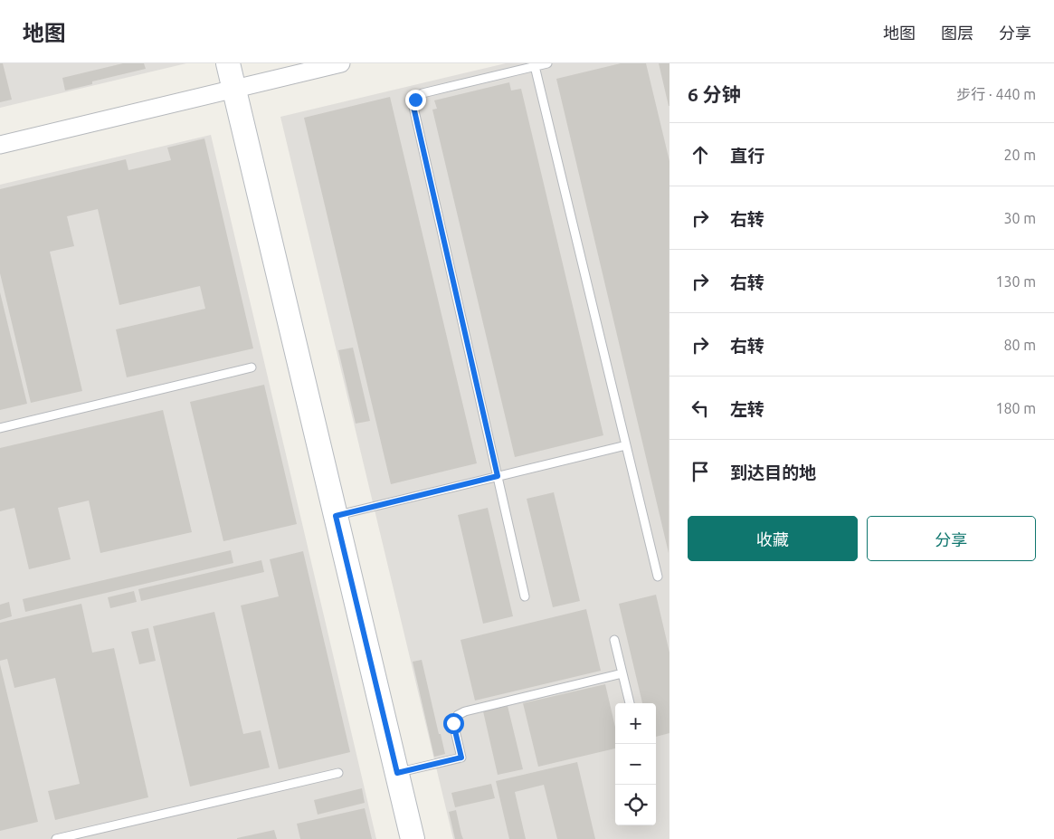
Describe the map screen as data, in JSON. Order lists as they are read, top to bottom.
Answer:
{
  "page": {
    "header": "地图",
    "nav": ["地图", "图层", "分享"],
    "heading": ["6 分钟", "步行 · 440 m"],
    "list": [
      ["直行", "20 m"],
      ["右转", "30 m"],
      ["右转", "130 m"],
      ["右转", "80 m"],
      ["左转", "180 m"],
      "到达目的地"
    ],
    "buttons": ["收藏", "分享"],
    "map_buttons": ["+", "−"]
  }
}
